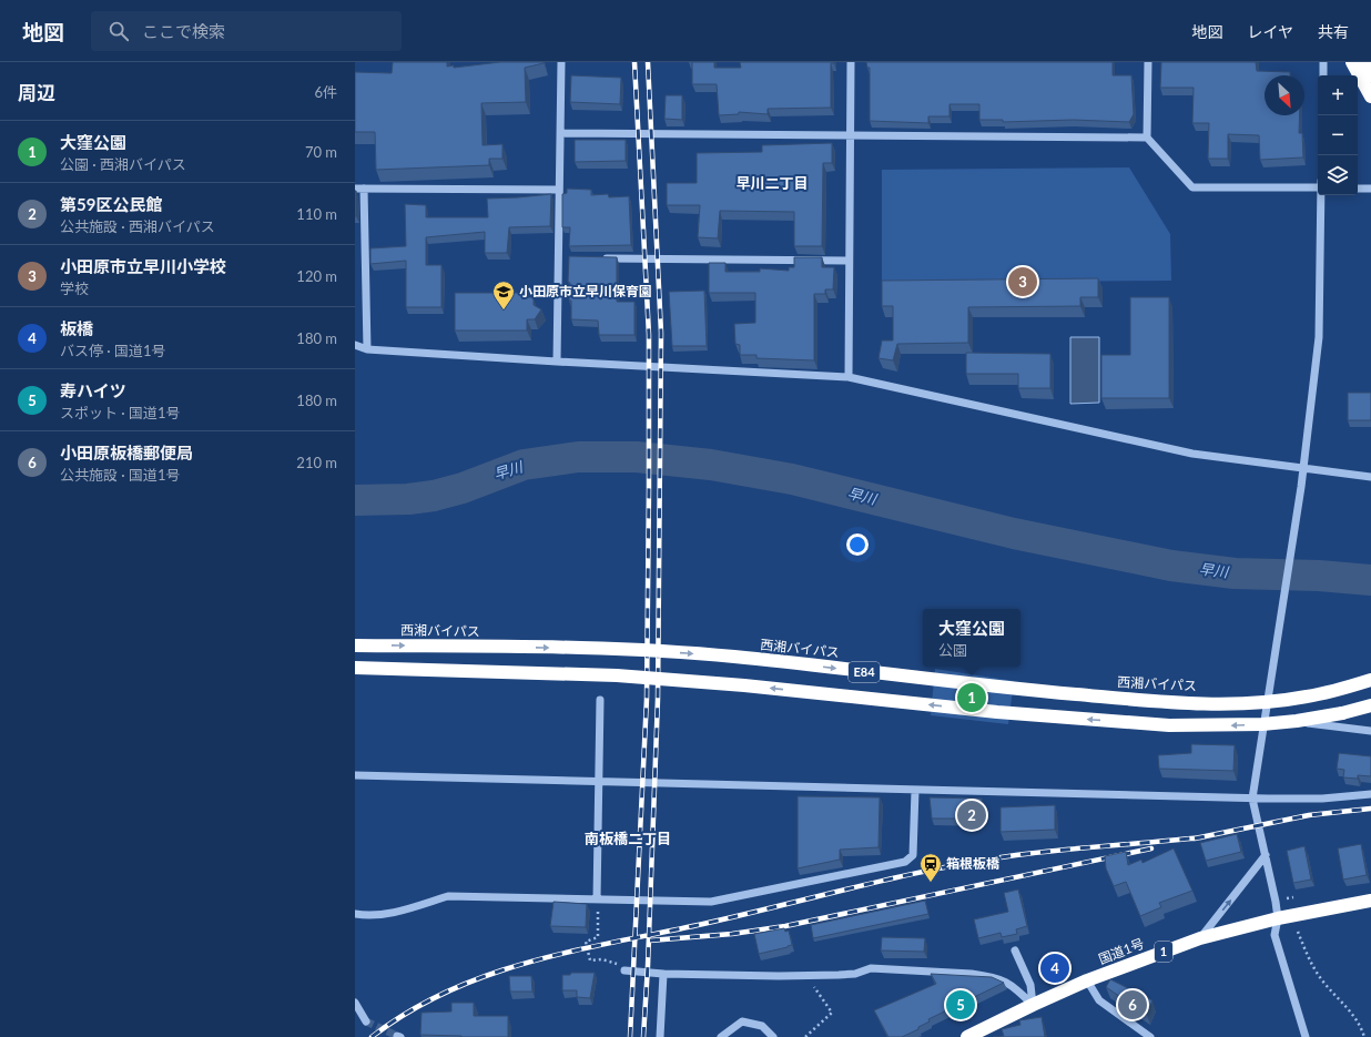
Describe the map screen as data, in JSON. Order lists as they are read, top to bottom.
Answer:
{
  "streets": {
    "highway": [
      "西湘バイパス",
      "E84",
      "国道1号",
      "1"
    ]
  },
  "districts": ["早川二丁目", "南板橋二丁目"],
  "water": ["早川"],
  "places": {
    "school or university": ["小田原市立早川保育園"],
    "station": ["箱根板橋"]
  },
  "north": "bottom right",
  "page": {
    "header": "地図",
    "search": "ここで検索",
    "nav": ["地図", "レイヤ", "共有"],
    "heading": ["周辺", "6件"],
    "map_buttons": ["+", "−"],
    "list": [
      {
        "mark": "1",
        "name": "大窪公園",
        "note": "公園 · 西湘バイパス",
        "value": "70 m"
      },
      {
        "mark": "2",
        "name": "第59区公民館",
        "note": "公共施設 · 西湘バイパス",
        "value": "110 m"
      },
      {
        "mark": "3",
        "name": "小田原市立早川小学校",
        "note": "学校",
        "value": "120 m"
      },
      {
        "mark": "4",
        "name": "板橋",
        "note": "バス停 · 国道1号",
        "value": "180 m"
      },
      {
        "mark": "5",
        "name": "寿ハイツ",
        "note": "スポット · 国道1号",
        "value": "180 m"
      },
      {
        "mark": "6",
        "name": "小田原板橋郵便局",
        "note": "公共施設 · 国道1号",
        "value": "210 m"
      }
    ],
    "pins": [
      "3",
      "1",
      "2",
      "4",
      "5",
      "6"
    ],
    "popup": ["大窪公園", "公園"]
  }
}
